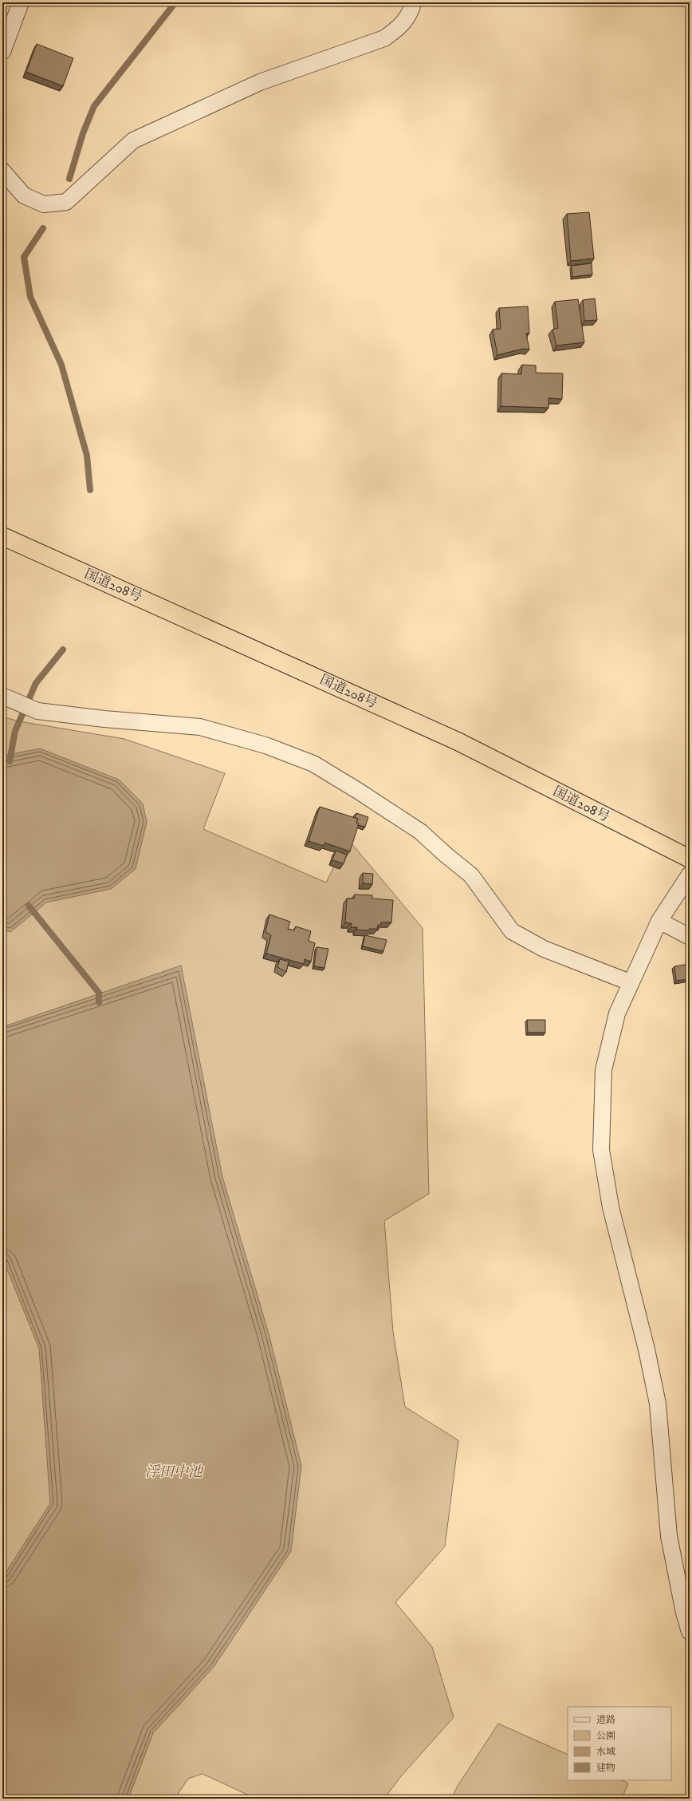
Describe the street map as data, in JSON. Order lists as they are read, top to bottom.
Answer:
{
  "streets": {
    "highway": ["国道208号"]
  },
  "water": ["浮田中池"],
  "legend": [
    "道路",
    "公園",
    "水域",
    "建物"
  ]
}
